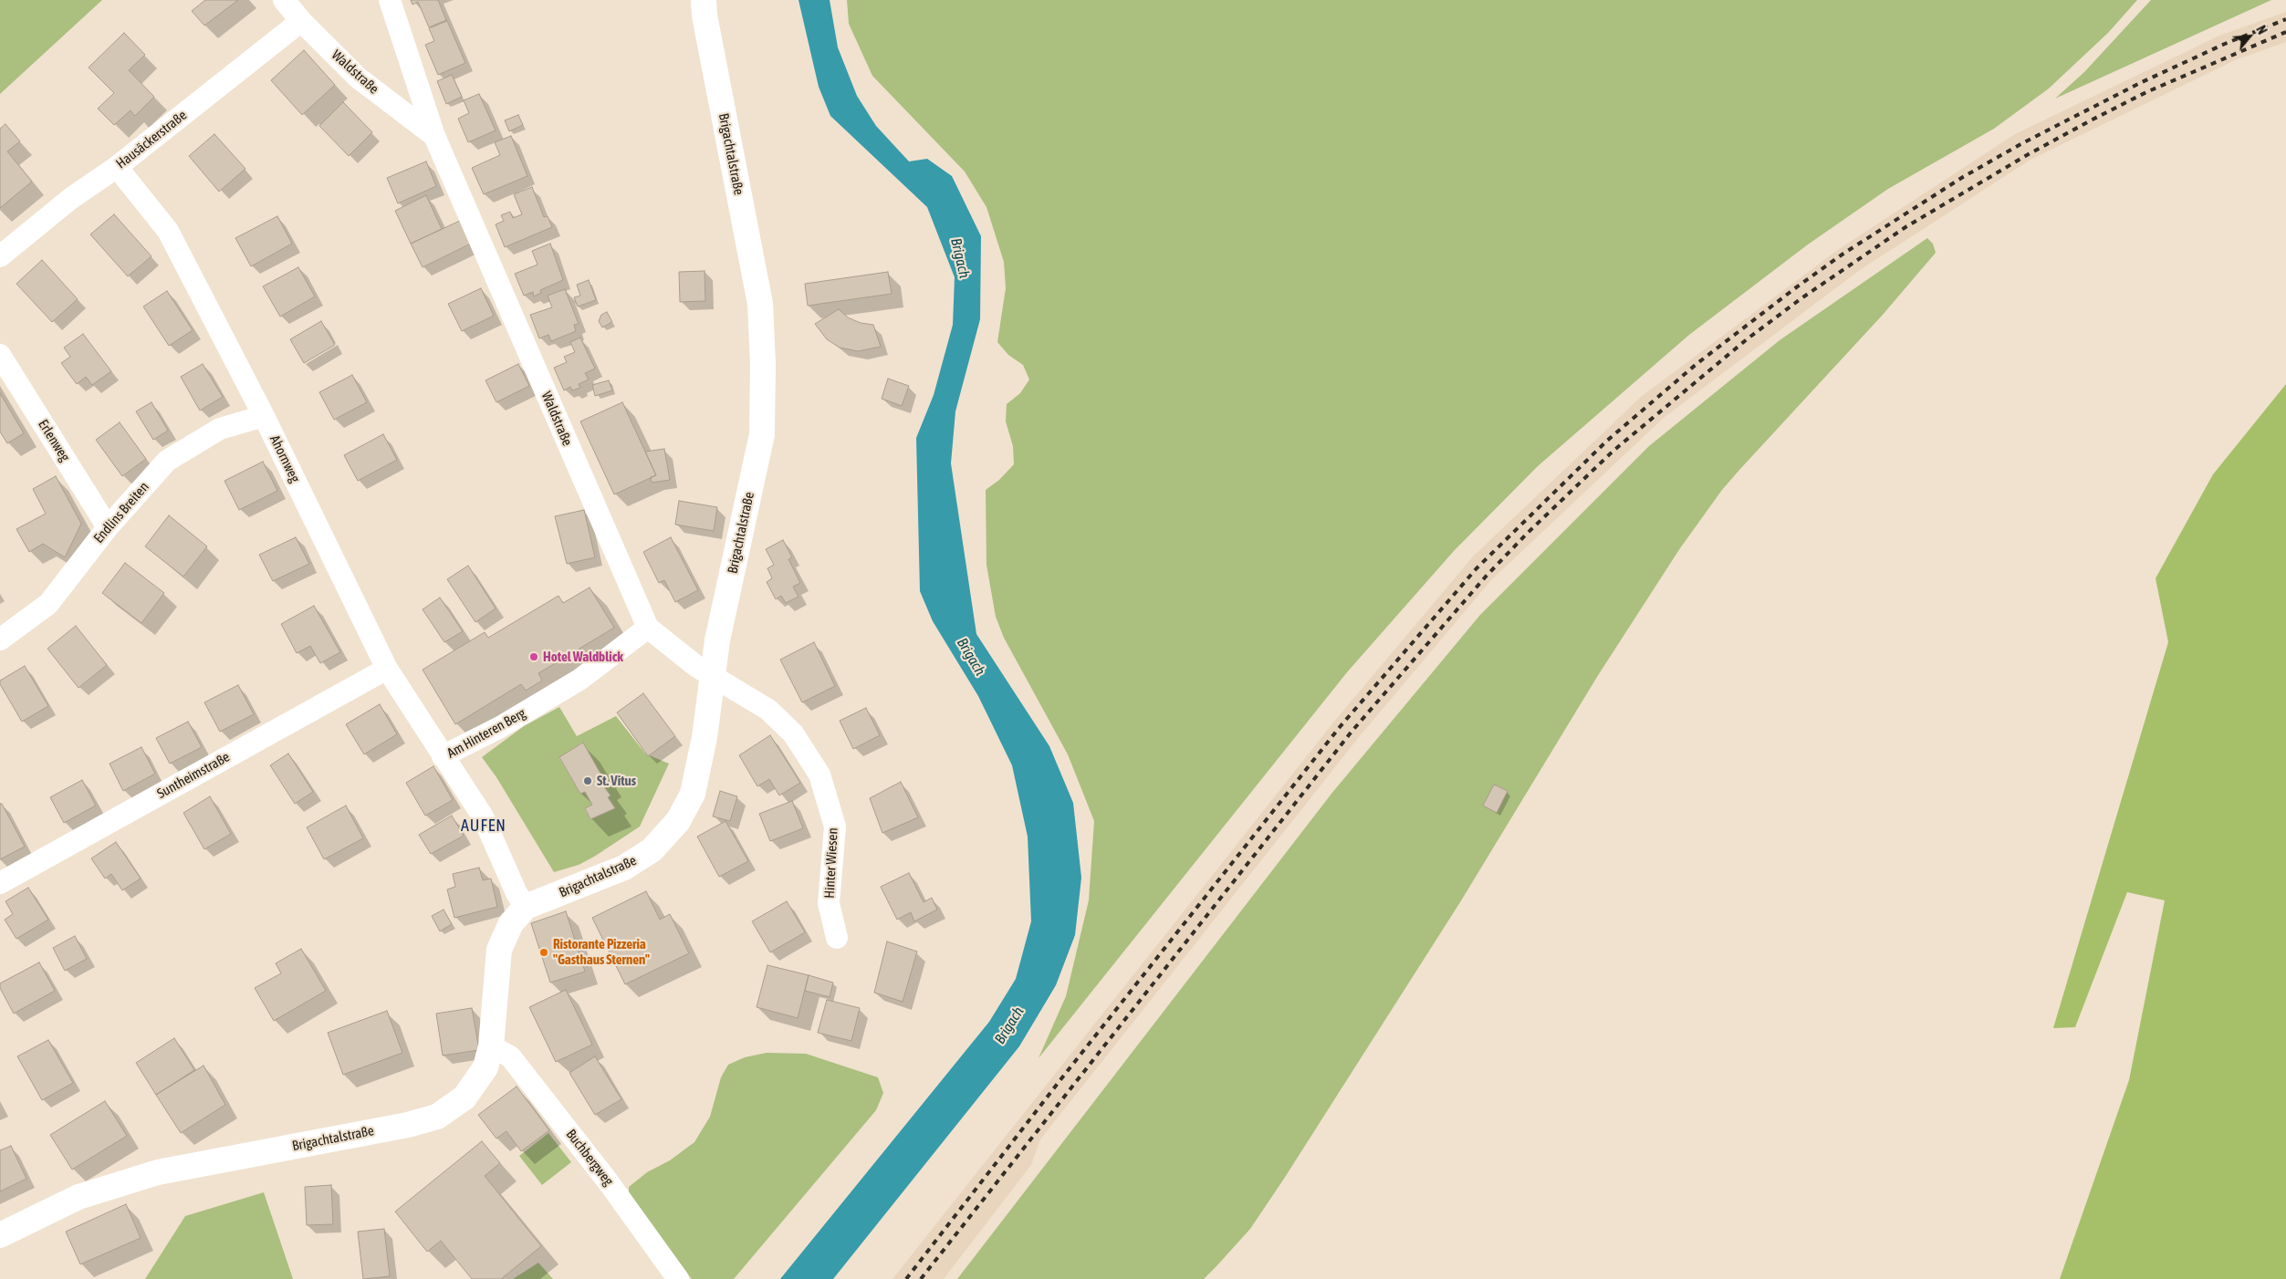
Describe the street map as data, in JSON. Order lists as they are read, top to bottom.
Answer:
{
  "streets": {
    "street": [
      "Waldstraße",
      "Hausäckerstraße",
      "Brigachtalstraße",
      "Erlenweg",
      "Ahornweg",
      "Endlins Breiten",
      "Am Hinteren Berg",
      "Suntheimstraße",
      "Hinter Wiesen",
      "Buchbergweg"
    ]
  },
  "crossings": [
    ["Waldstraße", "Hausäckerstraße"],
    ["Waldstraße", "Brigachtalstraße"],
    ["Waldstraße", "Am Hinteren Berg"],
    ["Waldstraße", "Hinter Wiesen"],
    ["Hausäckerstraße", "Ahornweg"],
    ["Brigachtalstraße", "Am Hinteren Berg"],
    ["Brigachtalstraße", "Hinter Wiesen"],
    ["Brigachtalstraße", "Buchbergweg"],
    ["Erlenweg", "Endlins Breiten"],
    ["Ahornweg", "Endlins Breiten"],
    ["Ahornweg", "Am Hinteren Berg"],
    ["Ahornweg", "Suntheimstraße"]
  ],
  "districts": ["AUFEN"],
  "water": ["Brigach"],
  "places": ["Hotel Waldblick", "St. Vitus", "Ristorante Pizzeria \"Gasthaus Sternen\""],
  "north": "top right"
}
